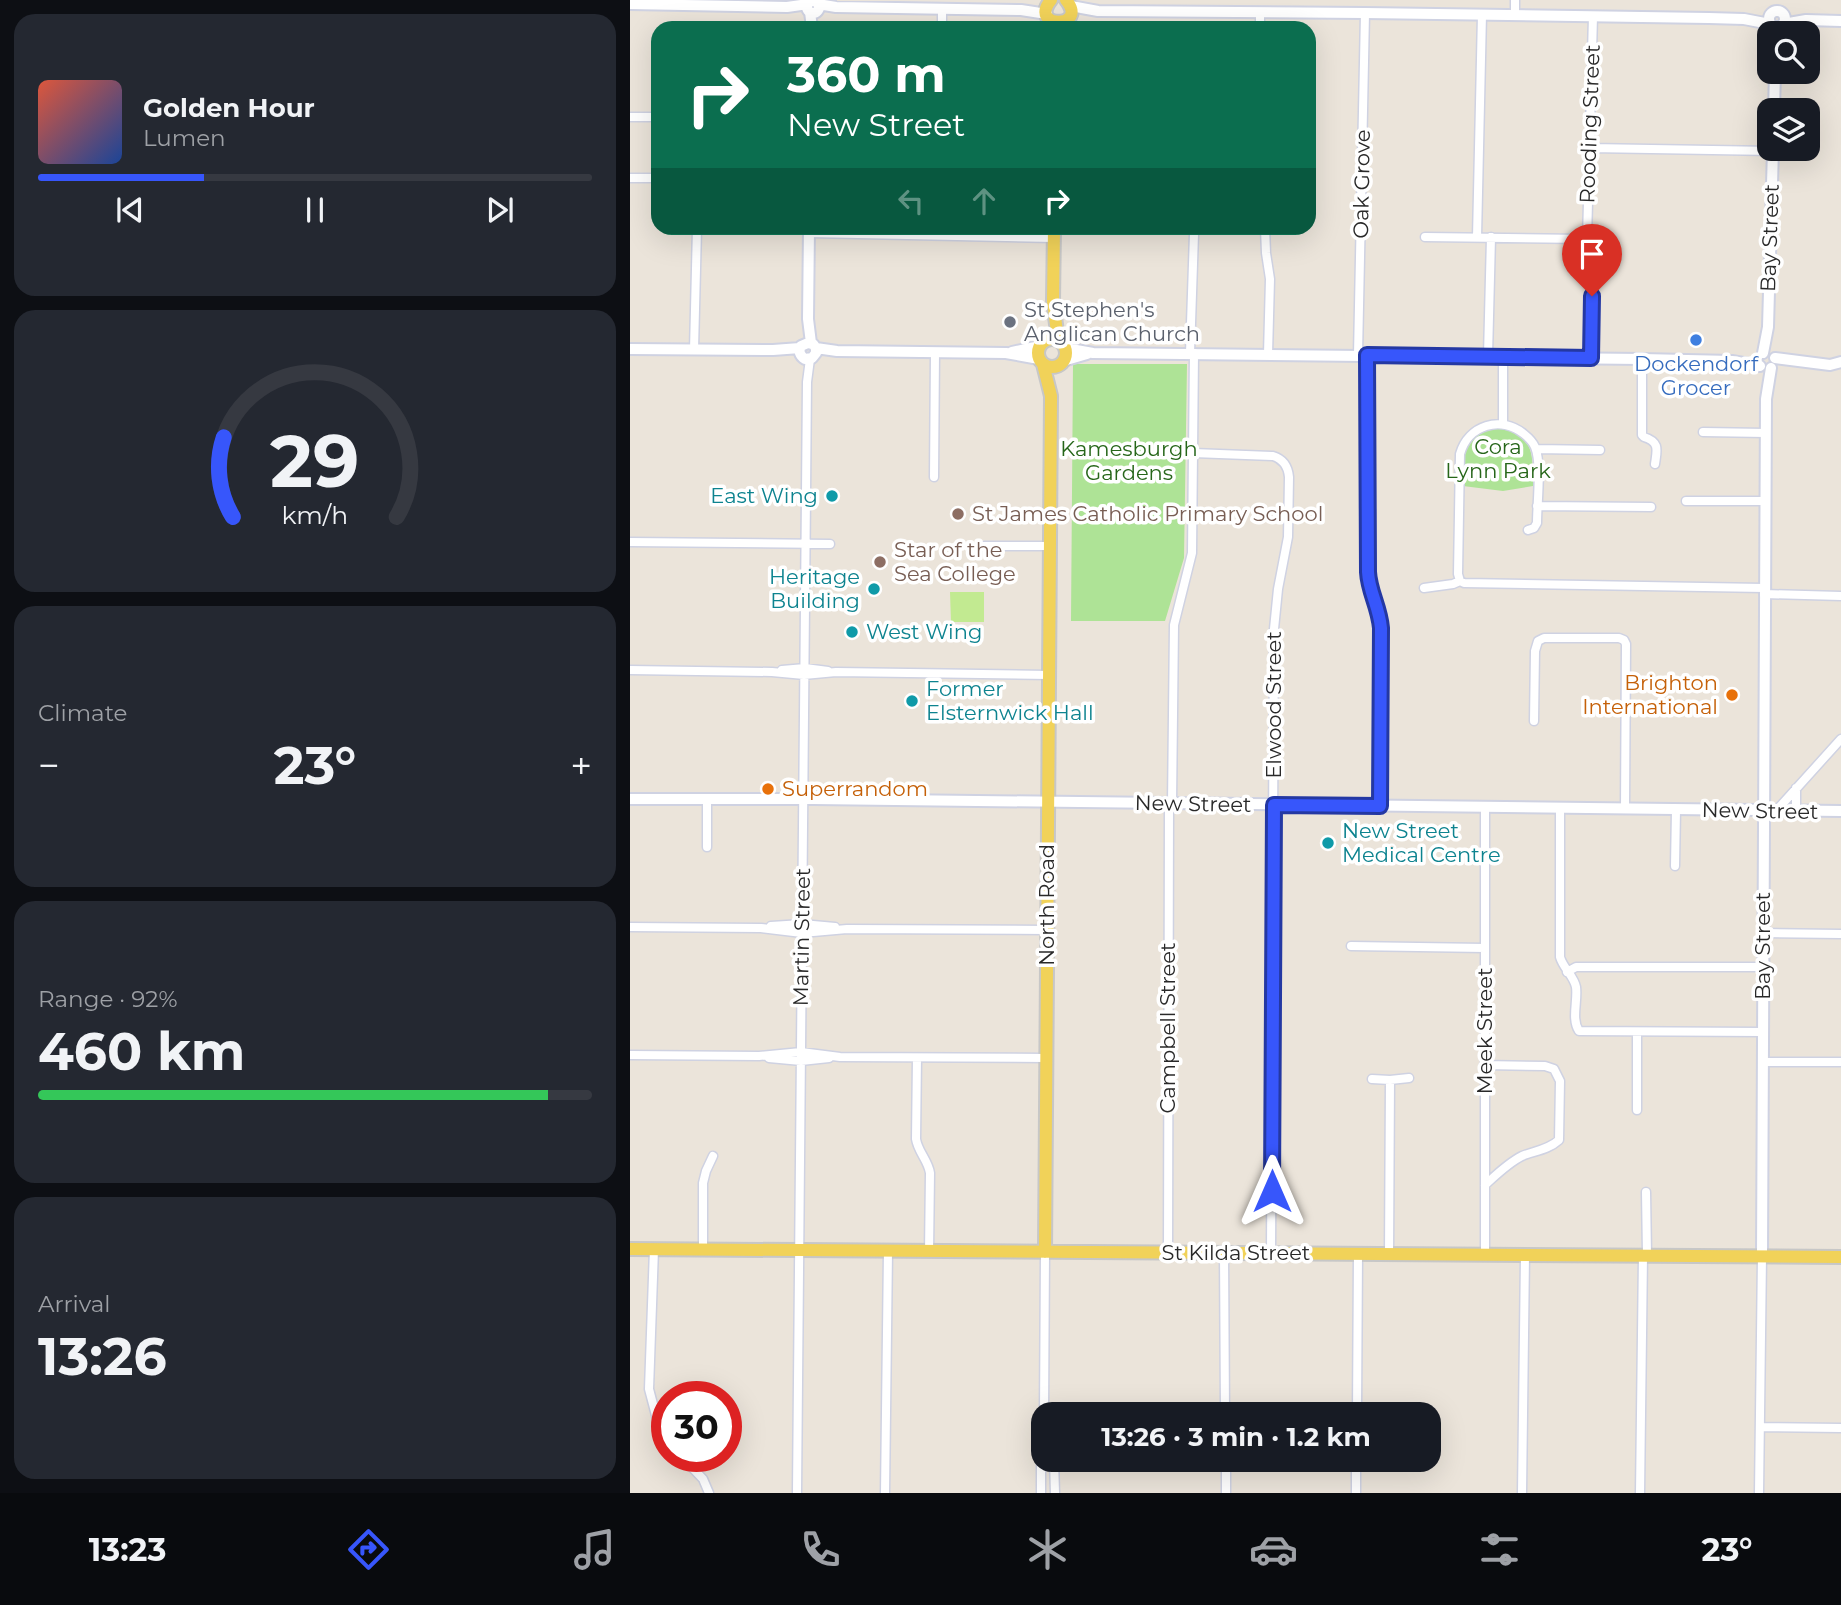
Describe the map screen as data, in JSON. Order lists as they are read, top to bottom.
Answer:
{
  "streets": {
    "main road": ["North Road", "St Kilda Street"],
    "street": [
      "Rooding Street",
      "Oak Grove",
      "Bay Street",
      "Elwood Street",
      "New Street",
      "Martin Street",
      "Campbell Street",
      "Meek Street"
    ]
  },
  "crossings": [
    ["Oak Grove", "New Street"],
    ["Bay Street", "New Street"],
    ["Bay Street", "St Kilda Street"],
    ["Elwood Street", "New Street"],
    ["Elwood Street", "Campbell Street"],
    ["Elwood Street", "St Kilda Street"],
    ["New Street", "North Road"],
    ["New Street", "Martin Street"],
    ["New Street", "Campbell Street"],
    ["New Street", "Meek Street"],
    ["North Road", "St Kilda Street"],
    ["Martin Street", "St Kilda Street"],
    ["Campbell Street", "St Kilda Street"],
    ["Meek Street", "St Kilda Street"]
  ],
  "parks": ["Cora Lynn Park", "Kamesburgh Gardens"],
  "places": [
    "St Stephen's Anglican Church",
    "Dockendorf Grocer",
    "East Wing",
    "St James Catholic Primary School",
    "Star of the Sea College",
    "Heritage Building",
    "West Wing",
    "Brighton International",
    "Former Elsternwick Hall",
    "Superrandom",
    "New Street Medical Centre"
  ],
  "page": {
    "turn": ["360 m", "New Street"],
    "song": ["Golden Hour", "Lumen"],
    "tile": [
      "Climate",
      ["Range · 92%", "460 km"],
      ["Arrival", "13:26"]
    ],
    "heat": ["−", "23°", "+"],
    "limit": "30",
    "trip": "13:26 · 3 min · 1.2 km",
    "tabs": ["13:23", "23°"],
    "gauge": ["29", "km/h"]
  }
}
